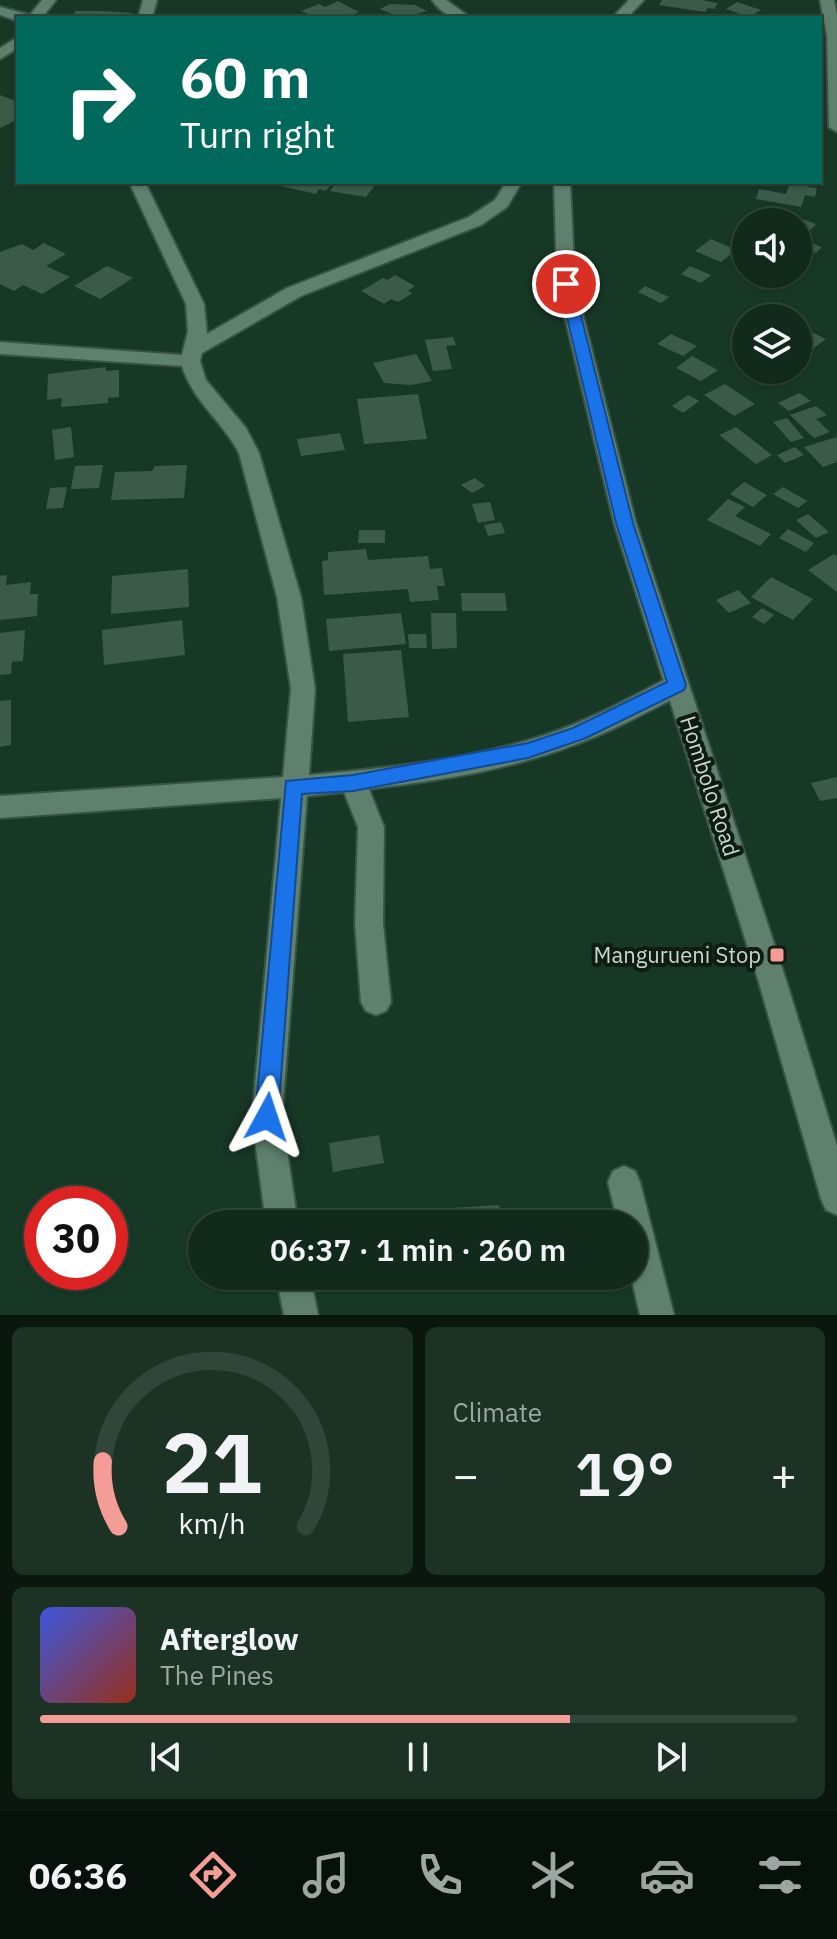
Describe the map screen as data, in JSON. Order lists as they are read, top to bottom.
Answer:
{
  "streets": {
    "street": ["Hombolo Road"]
  },
  "places": {
    "transit": ["Mangurueni Stop"]
  },
  "page": {
    "turn": ["60 m", "Turn right"],
    "limit": "30",
    "trip": "06:37 · 1 min · 260 m",
    "tile": "Climate",
    "heat": ["−", "19°", "+"],
    "song": ["Afterglow", "The Pines"],
    "tabs": "06:36",
    "gauge": ["21", "km/h"]
  }
}
